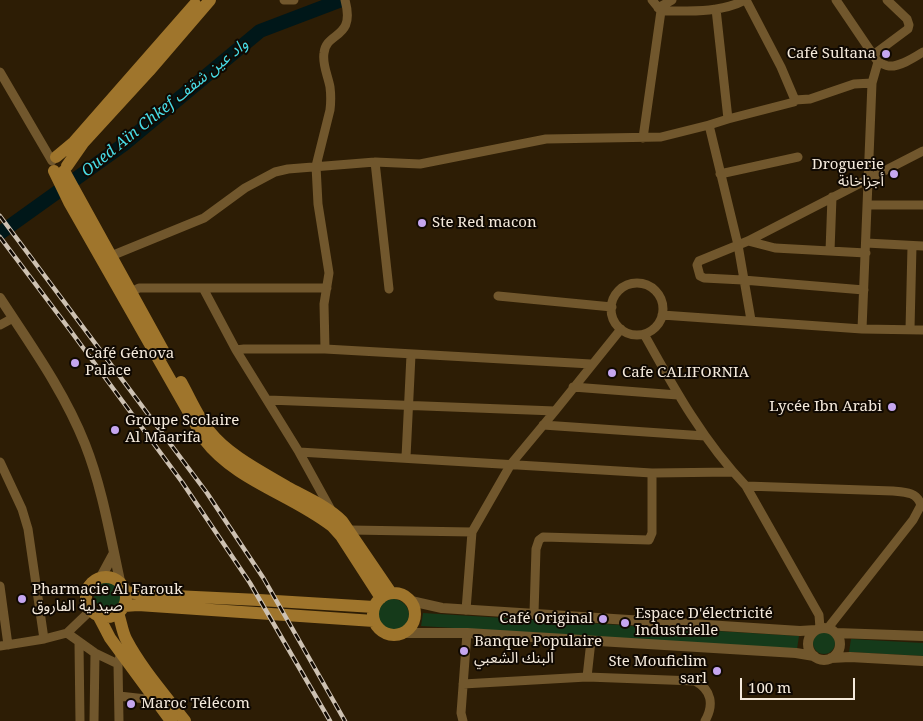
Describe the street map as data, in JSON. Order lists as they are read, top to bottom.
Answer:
{
  "water": ["Oued Aïn Chkef واد عين شقف"],
  "places": [
    "Café Sultana",
    "Droguerie أجزاخانة",
    "Ste Red macon",
    "Café Génova Palace",
    "Cafe CALIFORNIA",
    "Lycée Ibn Arabi",
    "Groupe Scolaire Al Maarifa",
    "Pharmacie Al Farouk صيدلية الفاروق",
    "Café Original",
    "Espace D'électricité Industrielle",
    "Banque Populaire البنك الشعبي",
    "Ste Mouficlim sarl",
    "Maroc Télécom"
  ],
  "scale_bar": "100 m"
}
